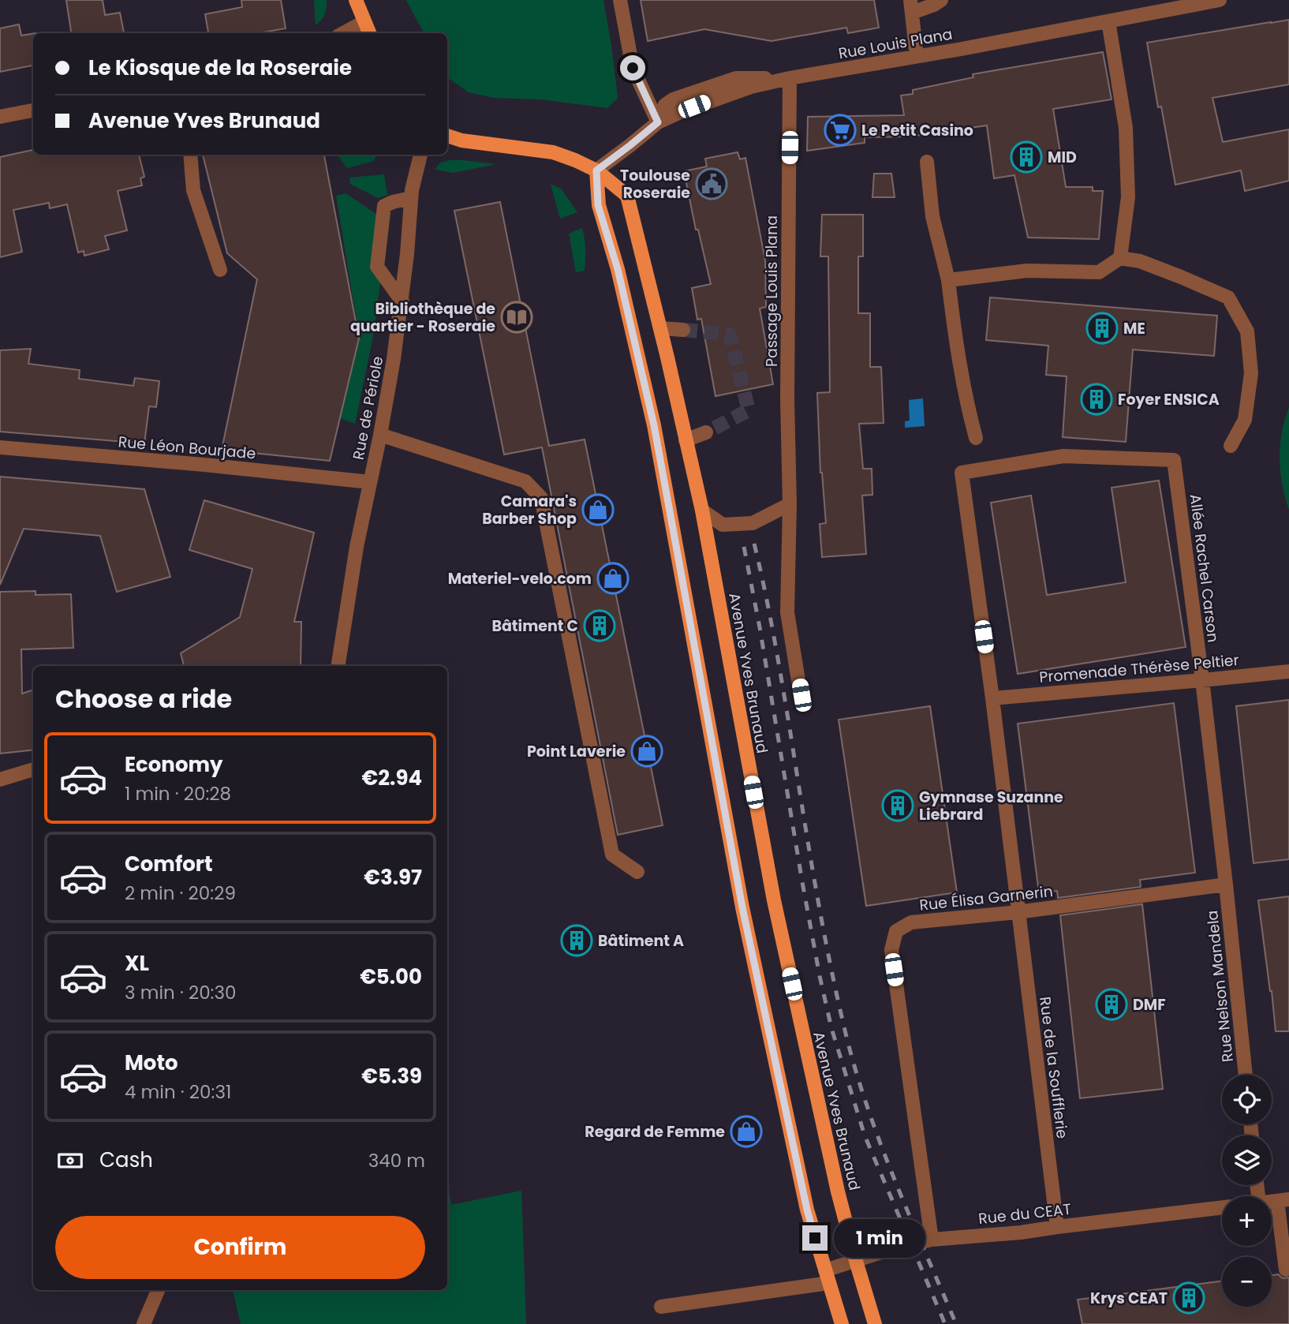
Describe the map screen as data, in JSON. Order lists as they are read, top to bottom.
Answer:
{
  "streets": {
    "main road": ["Avenue Yves Brunaud"],
    "street": [
      "Rue Louis Plana",
      "Passage Louis Plana",
      "Rue de Périole",
      "Rue Léon Bourjade",
      "Allée Rachel Carson",
      "Promenade Thérèse Peltier",
      "Rue Élisa Garnerin",
      "Rue Nelson Mandela",
      "Rue de la Soufflerie",
      "Rue du CEAT"
    ]
  },
  "crossings": [
    ["Rue Louis Plana", "Passage Louis Plana"],
    ["Rue Louis Plana", "Avenue Yves Brunaud"],
    ["Rue de Périole", "Rue Léon Bourjade"],
    ["Allée Rachel Carson", "Promenade Thérèse Peltier"],
    ["Allée Rachel Carson", "Rue Élisa Garnerin"],
    ["Allée Rachel Carson", "Rue Nelson Mandela"],
    ["Allée Rachel Carson", "Rue de la Soufflerie"],
    ["Promenade Thérèse Peltier", "Rue de la Soufflerie"],
    ["Avenue Yves Brunaud", "Rue du CEAT"],
    ["Rue Élisa Garnerin", "Rue Nelson Mandela"],
    ["Rue Élisa Garnerin", "Rue de la Soufflerie"],
    ["Rue Élisa Garnerin", "Rue du CEAT"],
    ["Rue de la Soufflerie", "Rue du CEAT"]
  ],
  "places": {
    "supermarket": ["Le Petit Casino"],
    "building": [
      "MID",
      "ME",
      "Foyer ENSICA",
      "Bâtiment C",
      "Gymnase Suzanne Liebrard",
      "Bâtiment A",
      "DMF",
      "Krys CEAT"
    ],
    "public building": ["Toulouse Roseraie"],
    "library": ["Bibliothèque de quartier - Roseraie"],
    "shop": [
      "Camara's Barber Shop",
      "Materiel-velo.com",
      "Point Laverie",
      "Regard de Femme"
    ]
  },
  "page": {
    "banner": ["Le Kiosque de la Roseraie", "Avenue Yves Brunaud"],
    "heading": "Choose a ride",
    "list": [
      {
        "name": "Economy",
        "note": "1 min · 20:28",
        "value": "€2.94"
      },
      {
        "name": "Comfort",
        "note": "2 min · 20:29",
        "value": "€3.97"
      },
      {
        "name": "XL",
        "note": "3 min · 20:30",
        "value": "€5.00"
      },
      {
        "name": "Moto",
        "note": "4 min · 20:31",
        "value": "€5.39"
      }
    ],
    "map_buttons": ["+", "−"],
    "pay": ["Cash", "340 m"],
    "buttons": "Confirm",
    "bubble": "1 min"
  }
}
